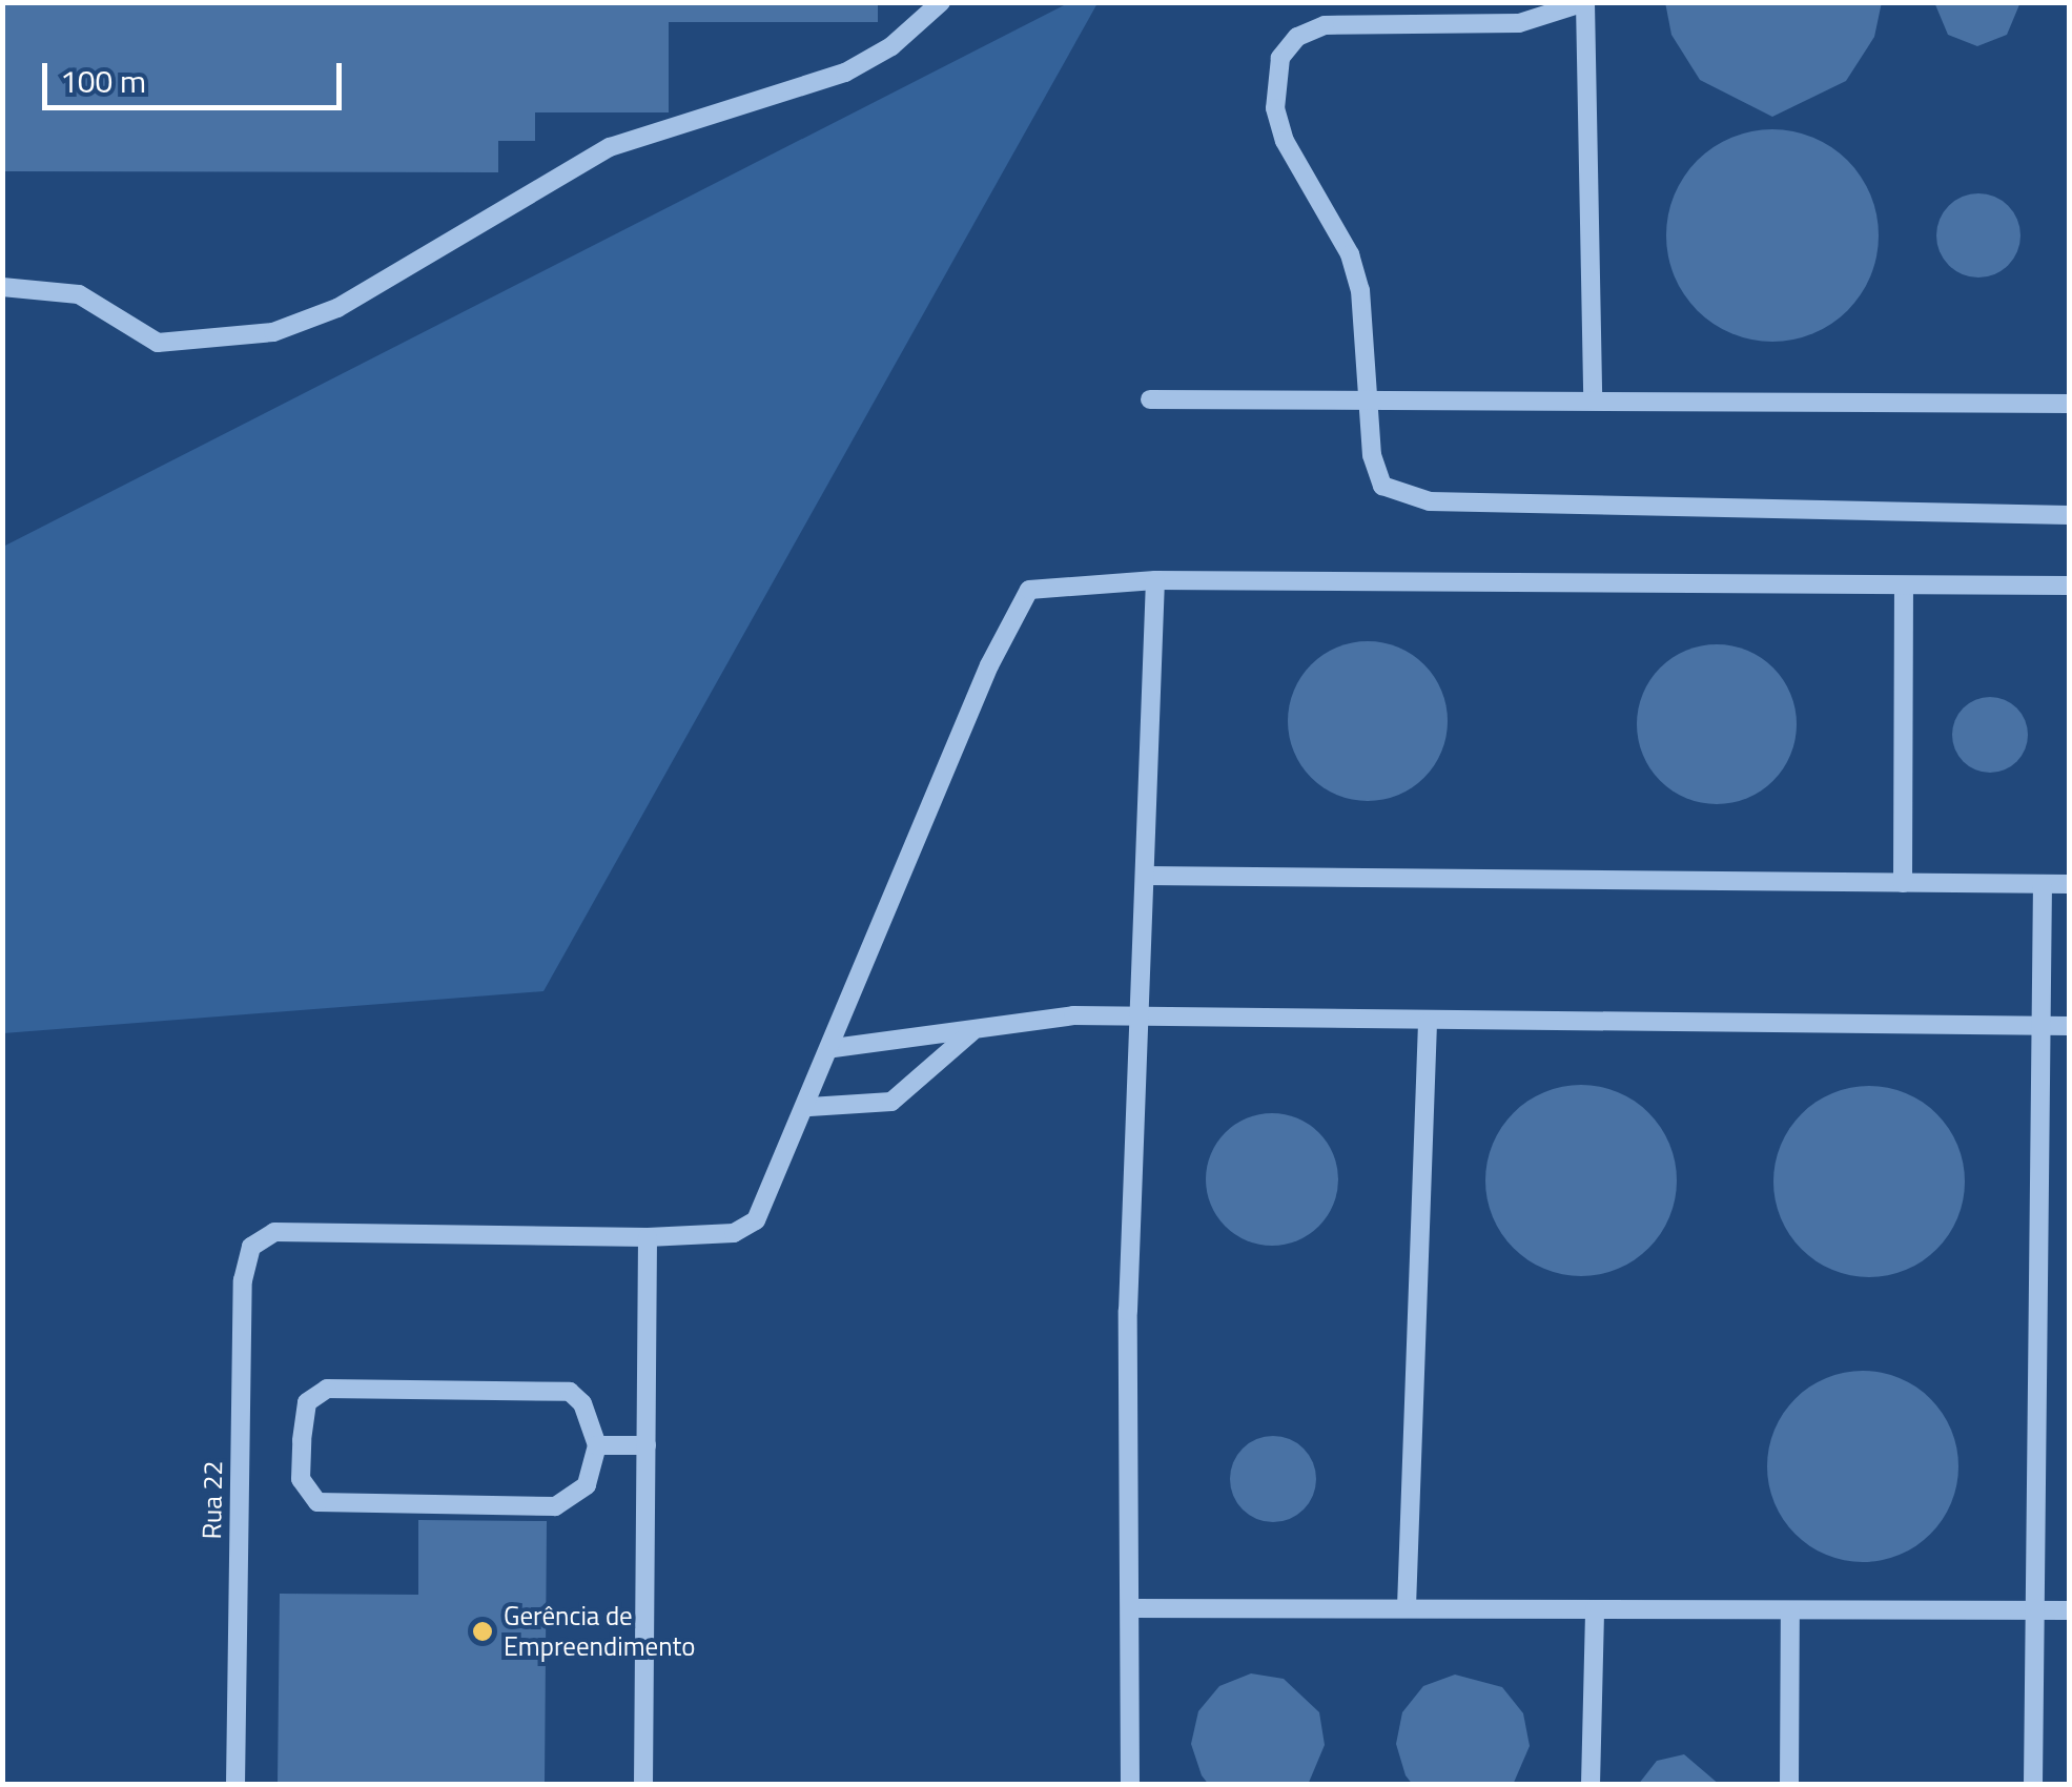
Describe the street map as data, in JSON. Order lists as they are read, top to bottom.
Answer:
{
  "streets": {
    "lane": ["Rua 22"]
  },
  "places": ["Gerência de Empreendimento"],
  "scale_bar": "100 m"
}
